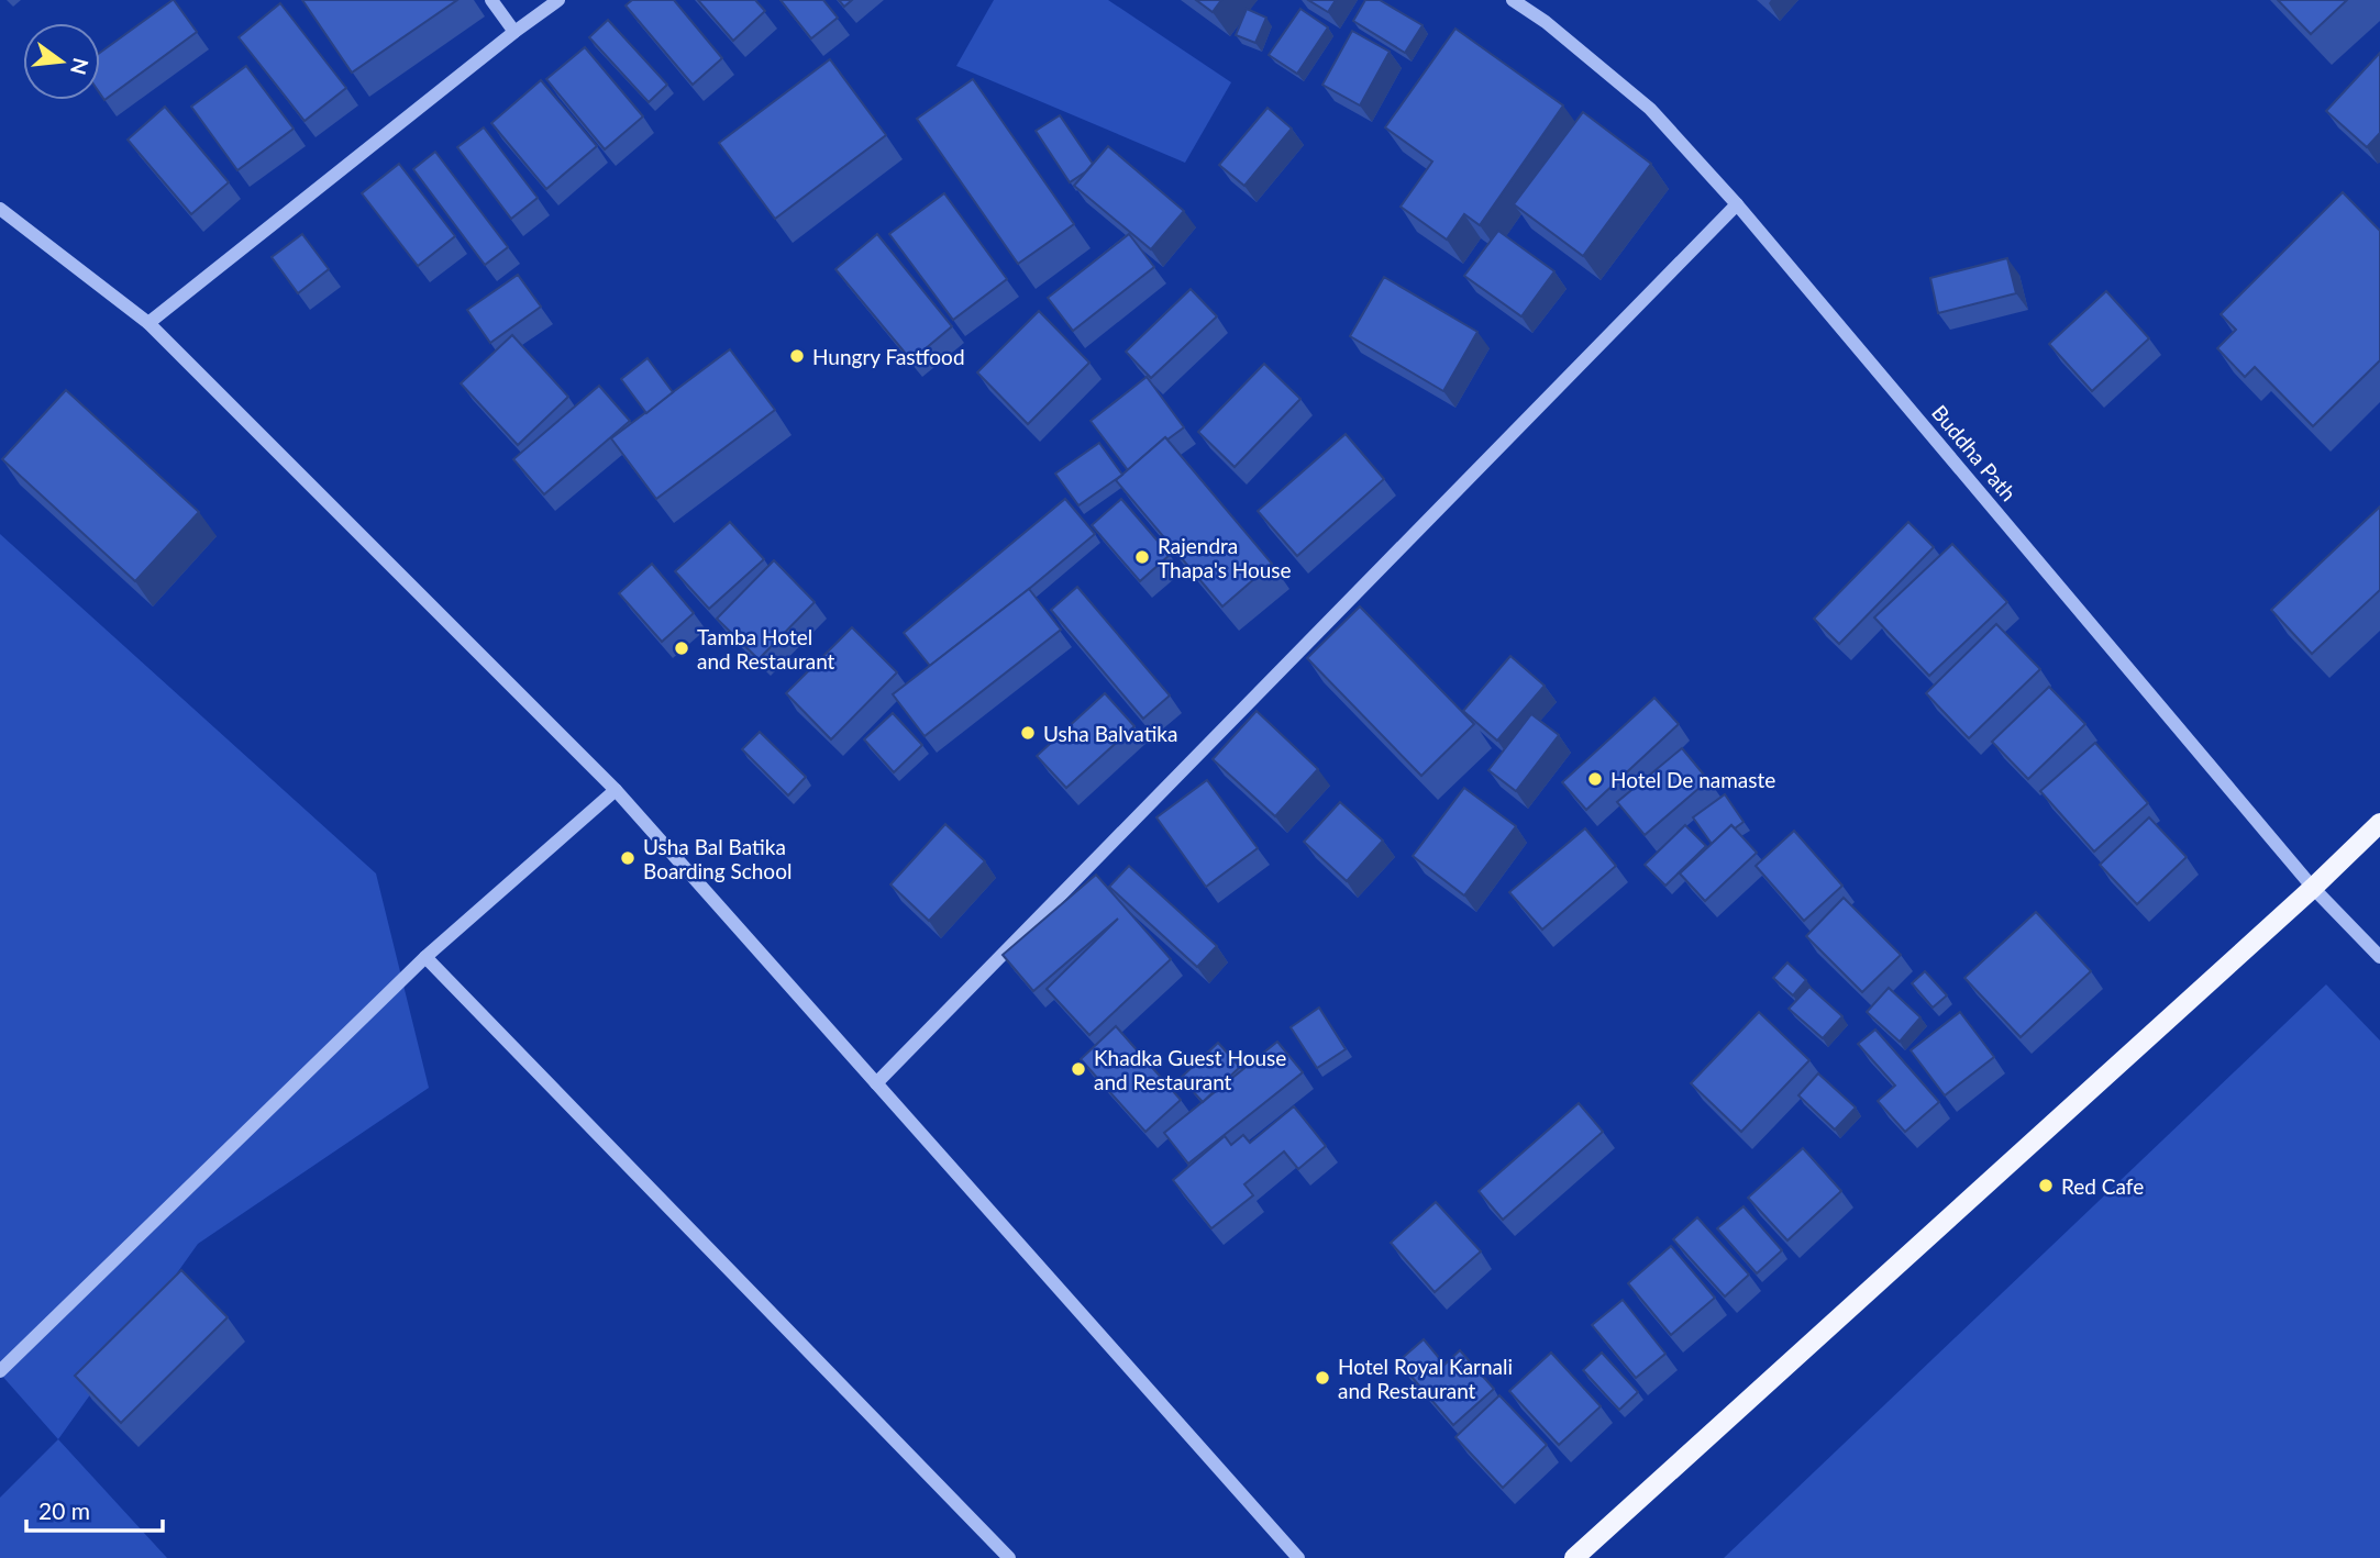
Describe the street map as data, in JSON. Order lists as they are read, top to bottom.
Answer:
{
  "streets": {
    "street": ["Buddha Path"]
  },
  "places": [
    "Hungry Fastfood",
    "Rajendra Thapa's House",
    "Tamba Hotel and Restaurant",
    "Usha Balvatika",
    "Hotel De namaste",
    "Usha Bal Batika Boarding School",
    "Khadka Guest House and Restaurant",
    "Red Cafe",
    "Hotel Royal Karnali and Restaurant"
  ],
  "scale_bar": "20 m",
  "north": "right"
}
